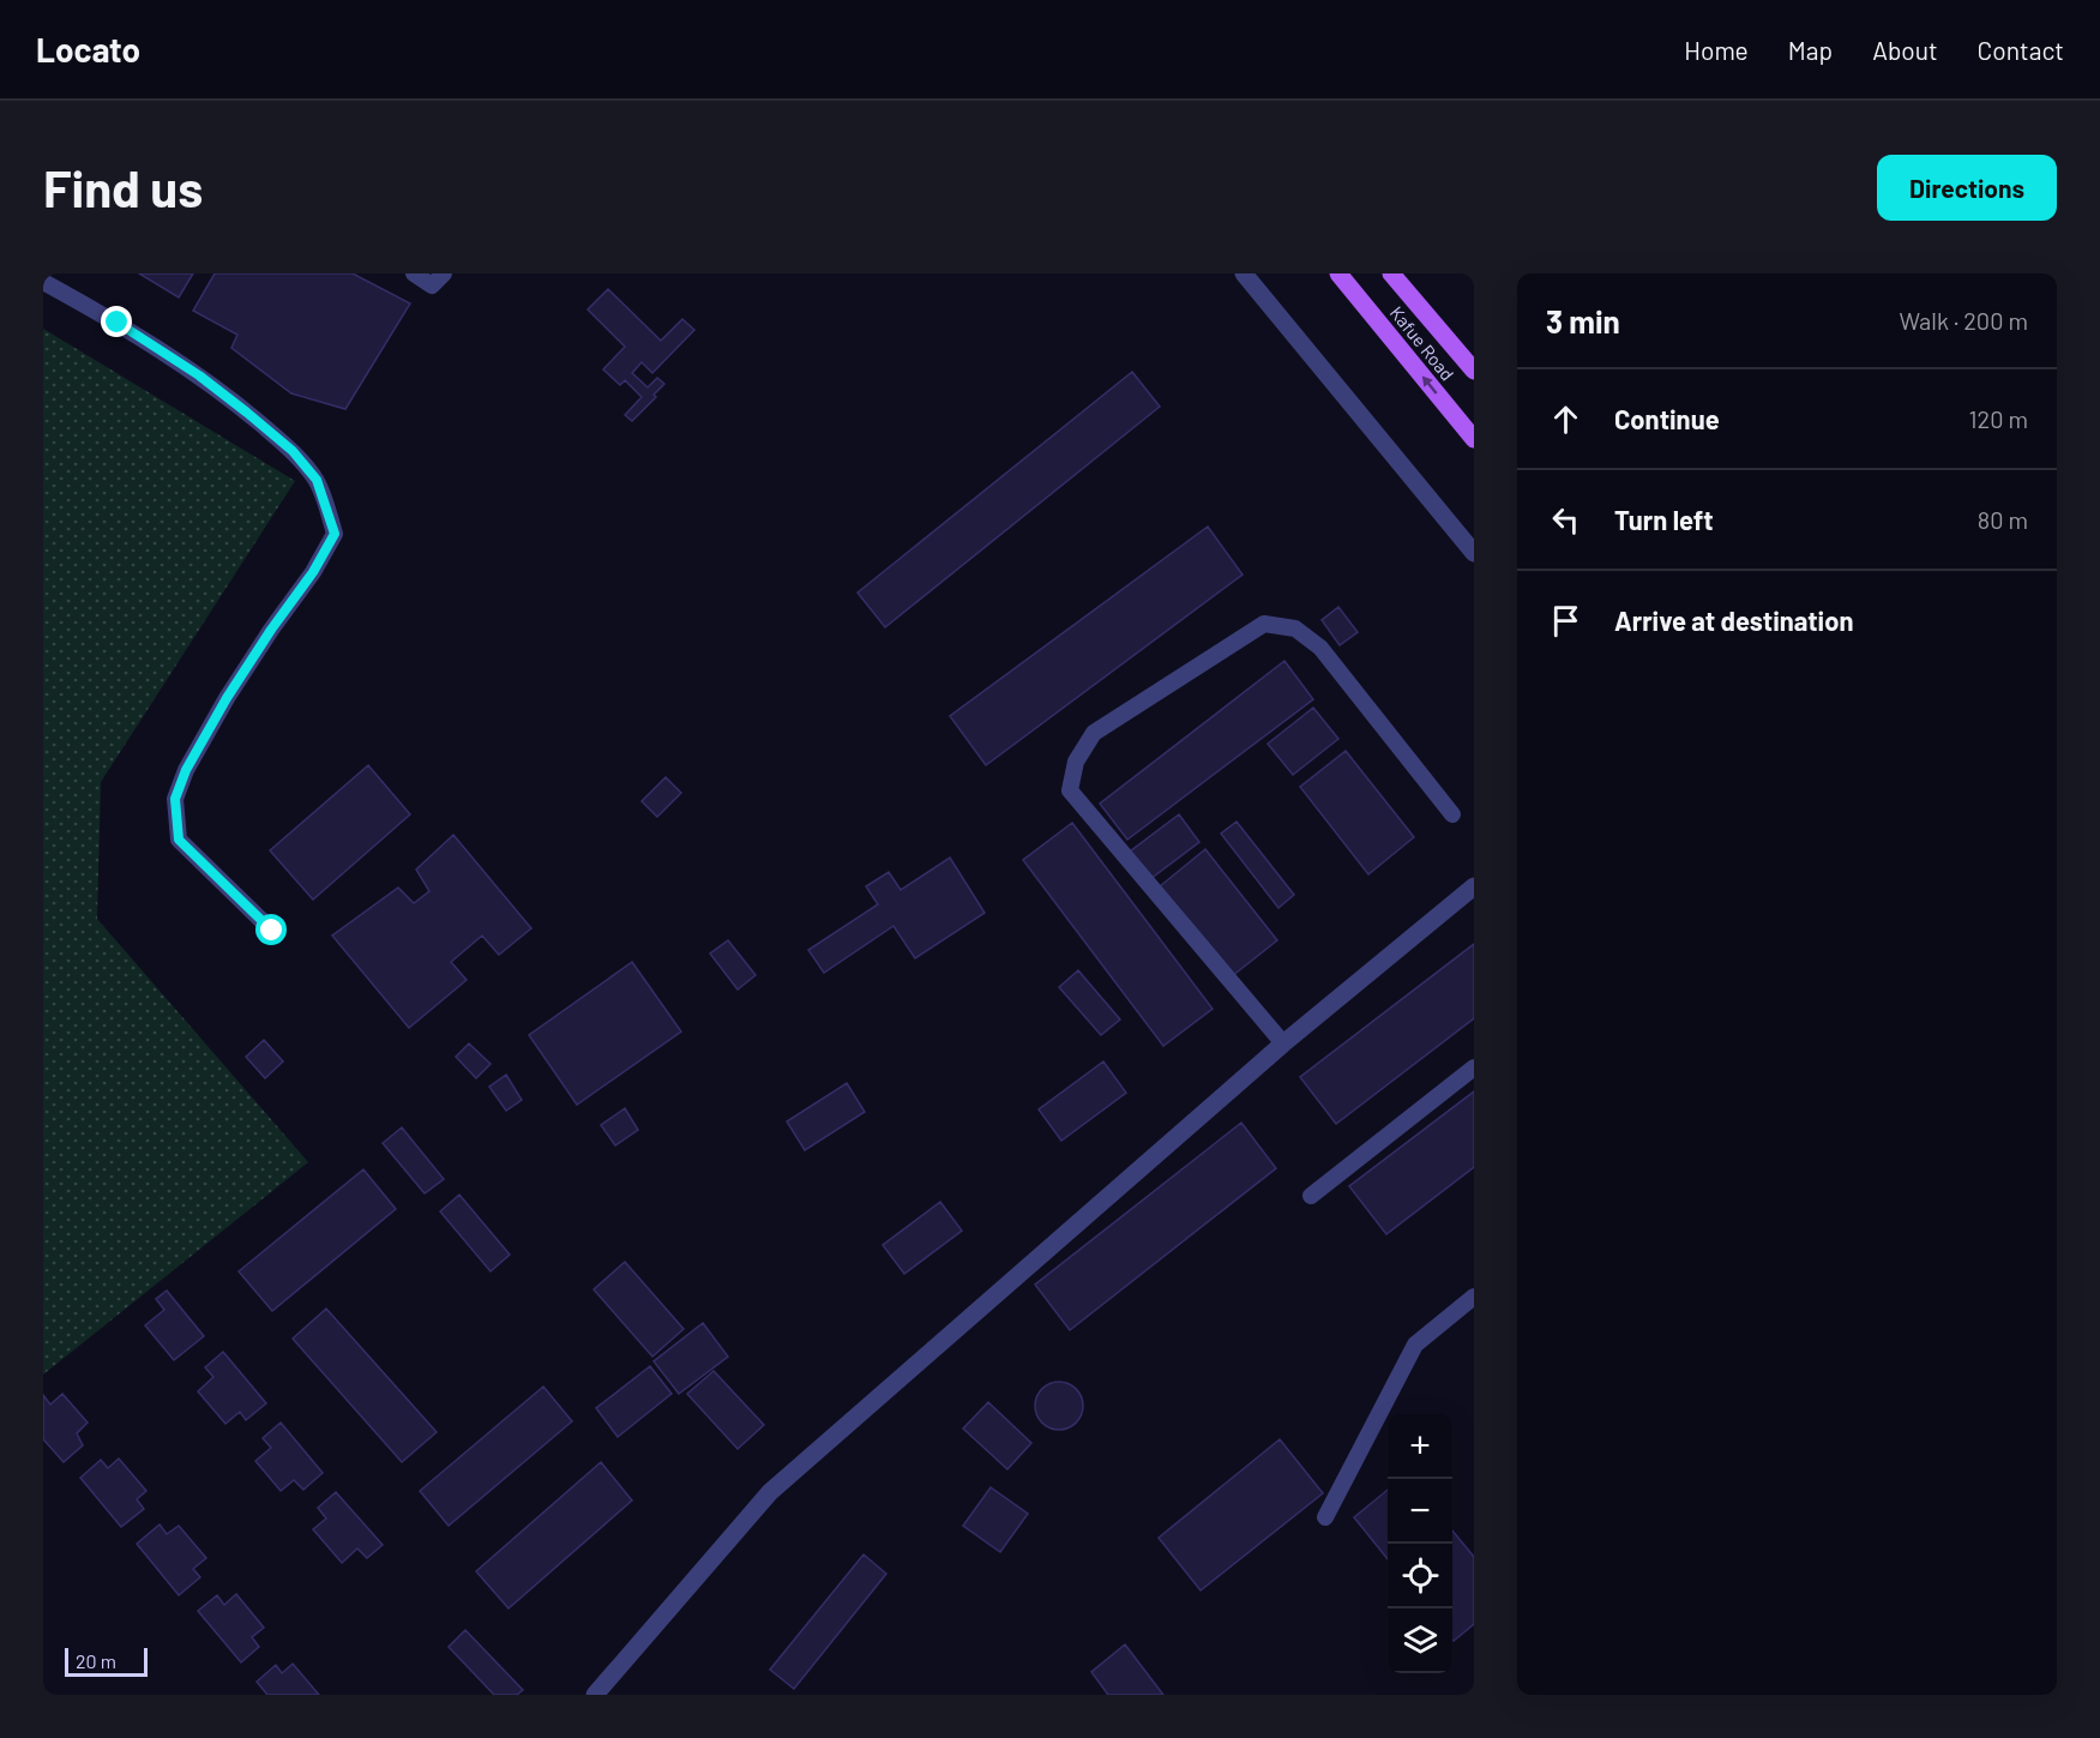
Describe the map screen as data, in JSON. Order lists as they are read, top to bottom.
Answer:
{
  "streets": {
    "main road": ["Kafue Road"]
  },
  "scale_bar": "20 m",
  "page": {
    "header": "Locato",
    "nav": [
      "Home",
      "Map",
      "About",
      "Contact"
    ],
    "buttons": "Directions",
    "title": "Find us",
    "heading": ["3 min", "Walk · 200 m"],
    "list": [
      ["Continue", "120 m"],
      ["Turn left", "80 m"],
      "Arrive at destination"
    ],
    "map_buttons": ["+", "−"],
    "scale": "20 m"
  }
}
